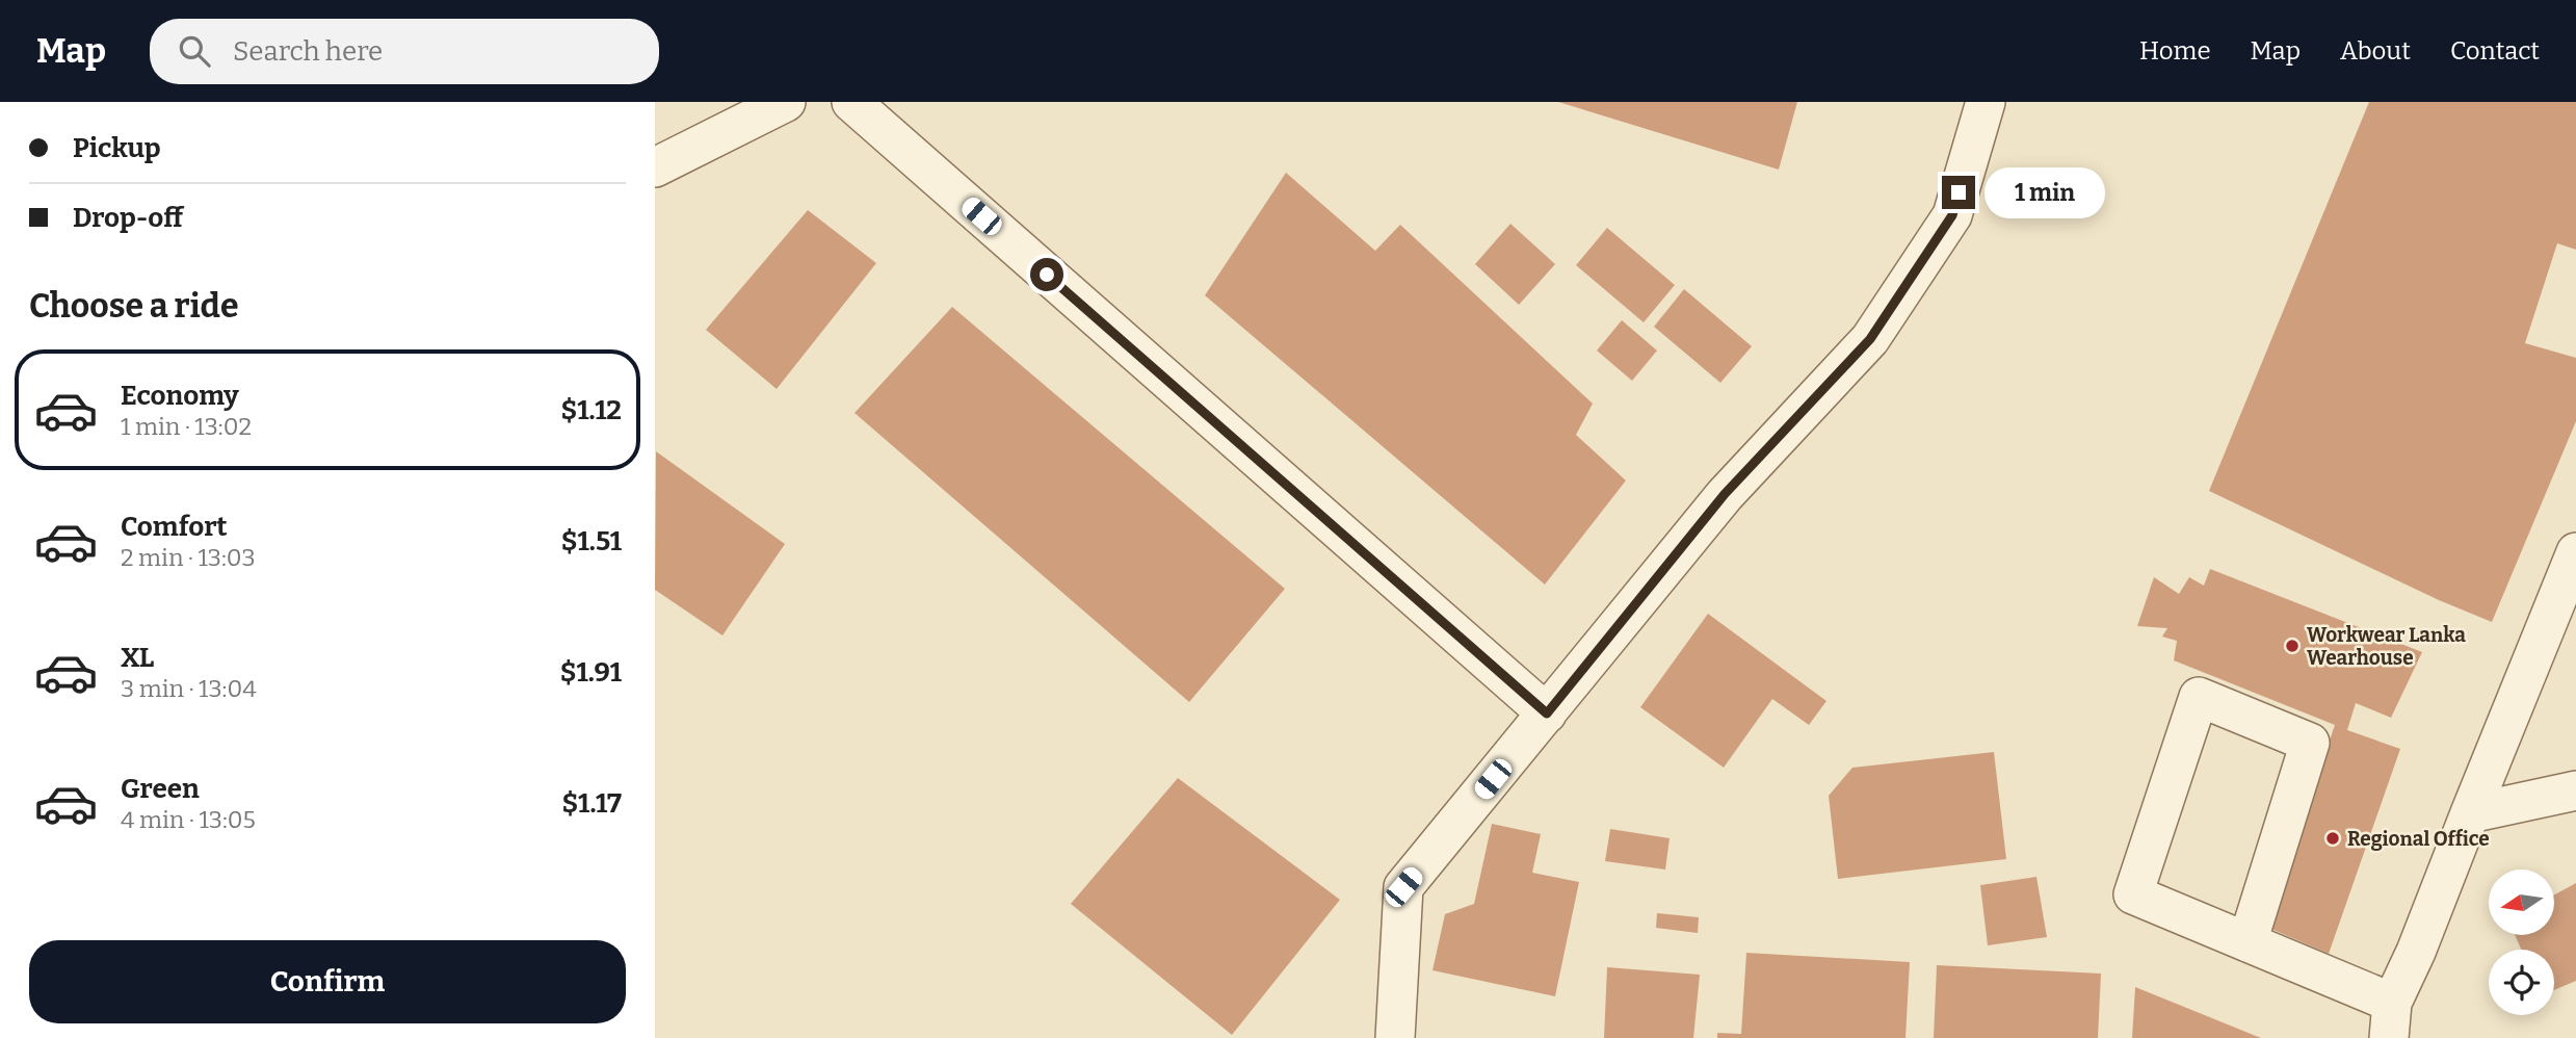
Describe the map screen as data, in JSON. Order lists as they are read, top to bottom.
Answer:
{
  "places": ["Workwear Lanka Wearhouse", "Regional Office"],
  "north": "left",
  "page": {
    "header": "Map",
    "search": "Search here",
    "nav": [
      "Home",
      "Map",
      "About",
      "Contact"
    ],
    "banner": ["Pickup", "Drop-off"],
    "bubble": "1 min",
    "heading": "Choose a ride",
    "list": [
      {
        "name": "Economy",
        "note": "1 min · 13:02",
        "value": "$1.12"
      },
      {
        "name": "Comfort",
        "note": "2 min · 13:03",
        "value": "$1.51"
      },
      {
        "name": "XL",
        "note": "3 min · 13:04",
        "value": "$1.91"
      },
      {
        "name": "Green",
        "note": "4 min · 13:05",
        "value": "$1.17"
      }
    ],
    "buttons": "Confirm"
  }
}
